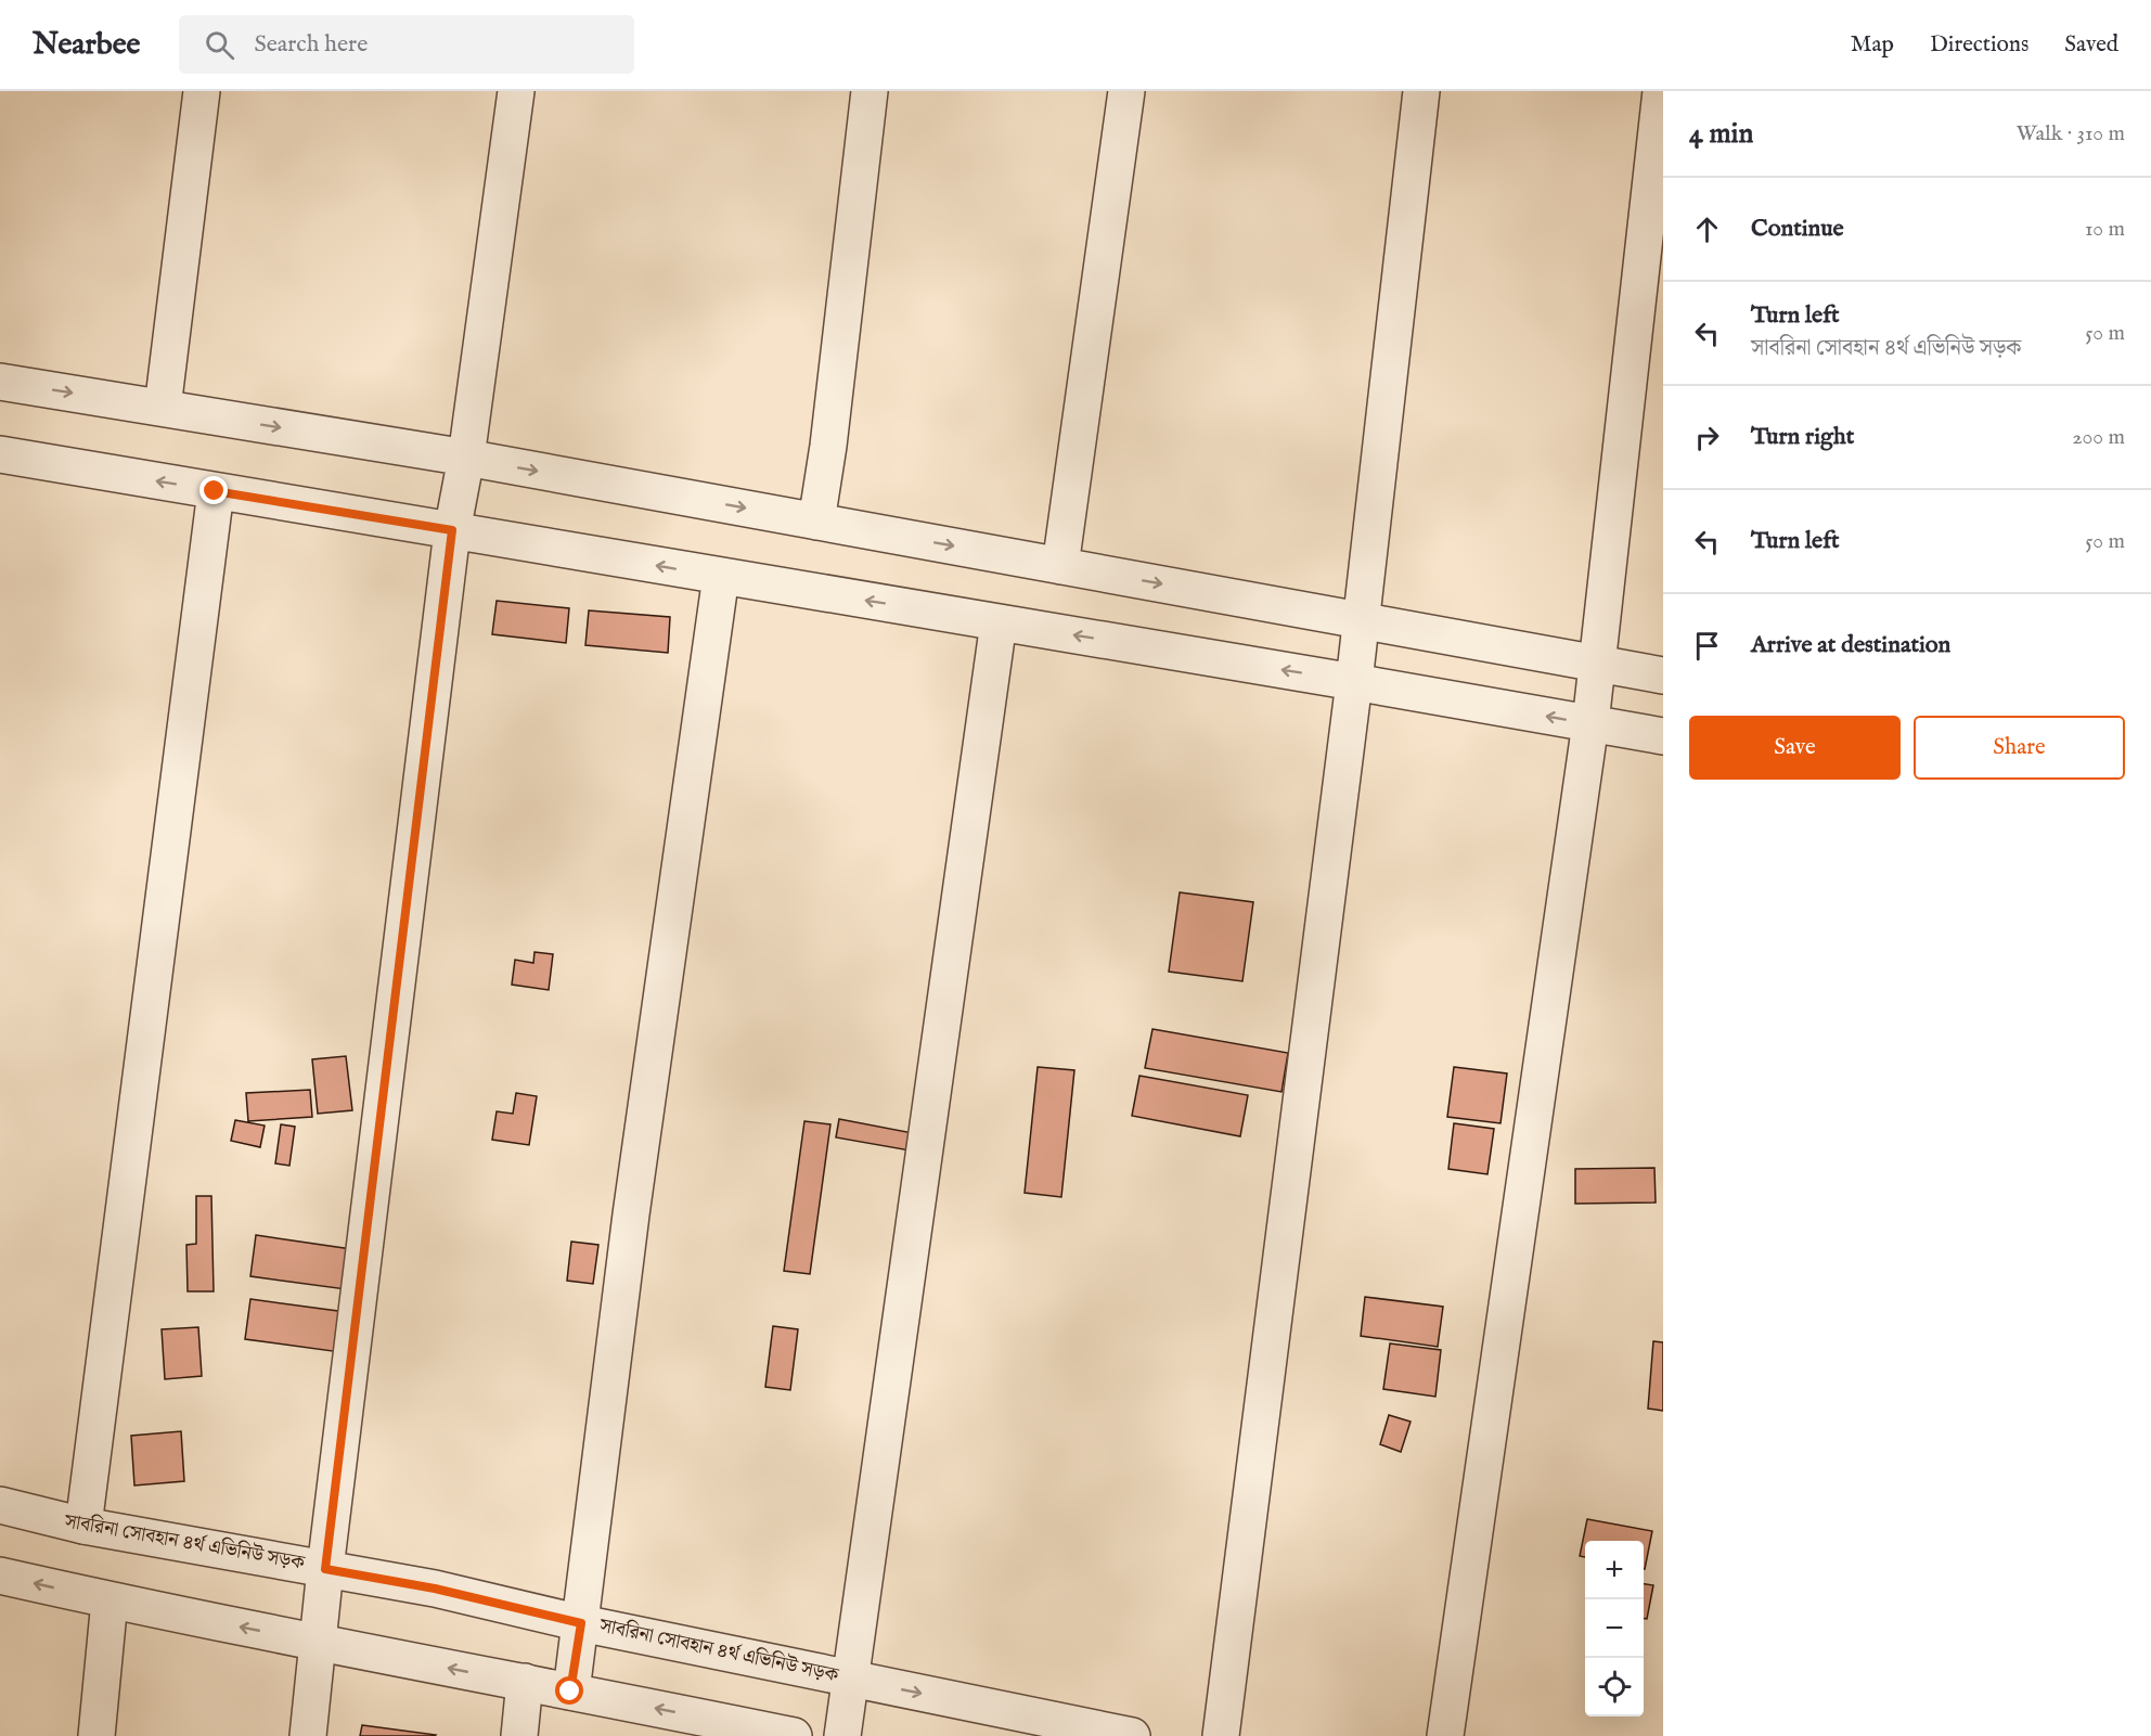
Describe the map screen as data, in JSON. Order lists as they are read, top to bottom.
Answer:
{
  "streets": {
    "street": ["সাবরিনা সোবহান ৪র্থ এভিনিউ সড়ক"]
  },
  "page": {
    "header": "Nearbee",
    "search": "Search here",
    "nav": ["Map", "Directions", "Saved"],
    "heading": ["4 min", "Walk · 310 m"],
    "list": [
      ["Continue", "10 m"],
      ["Turn left", "সাবরিনা সোবহান ৪র্থ এভিনিউ সড়ক", "50 m"],
      ["Turn right", "200 m"],
      ["Turn left", "50 m"],
      "Arrive at destination"
    ],
    "buttons": ["Save", "Share"],
    "map_buttons": ["+", "−"]
  }
}
